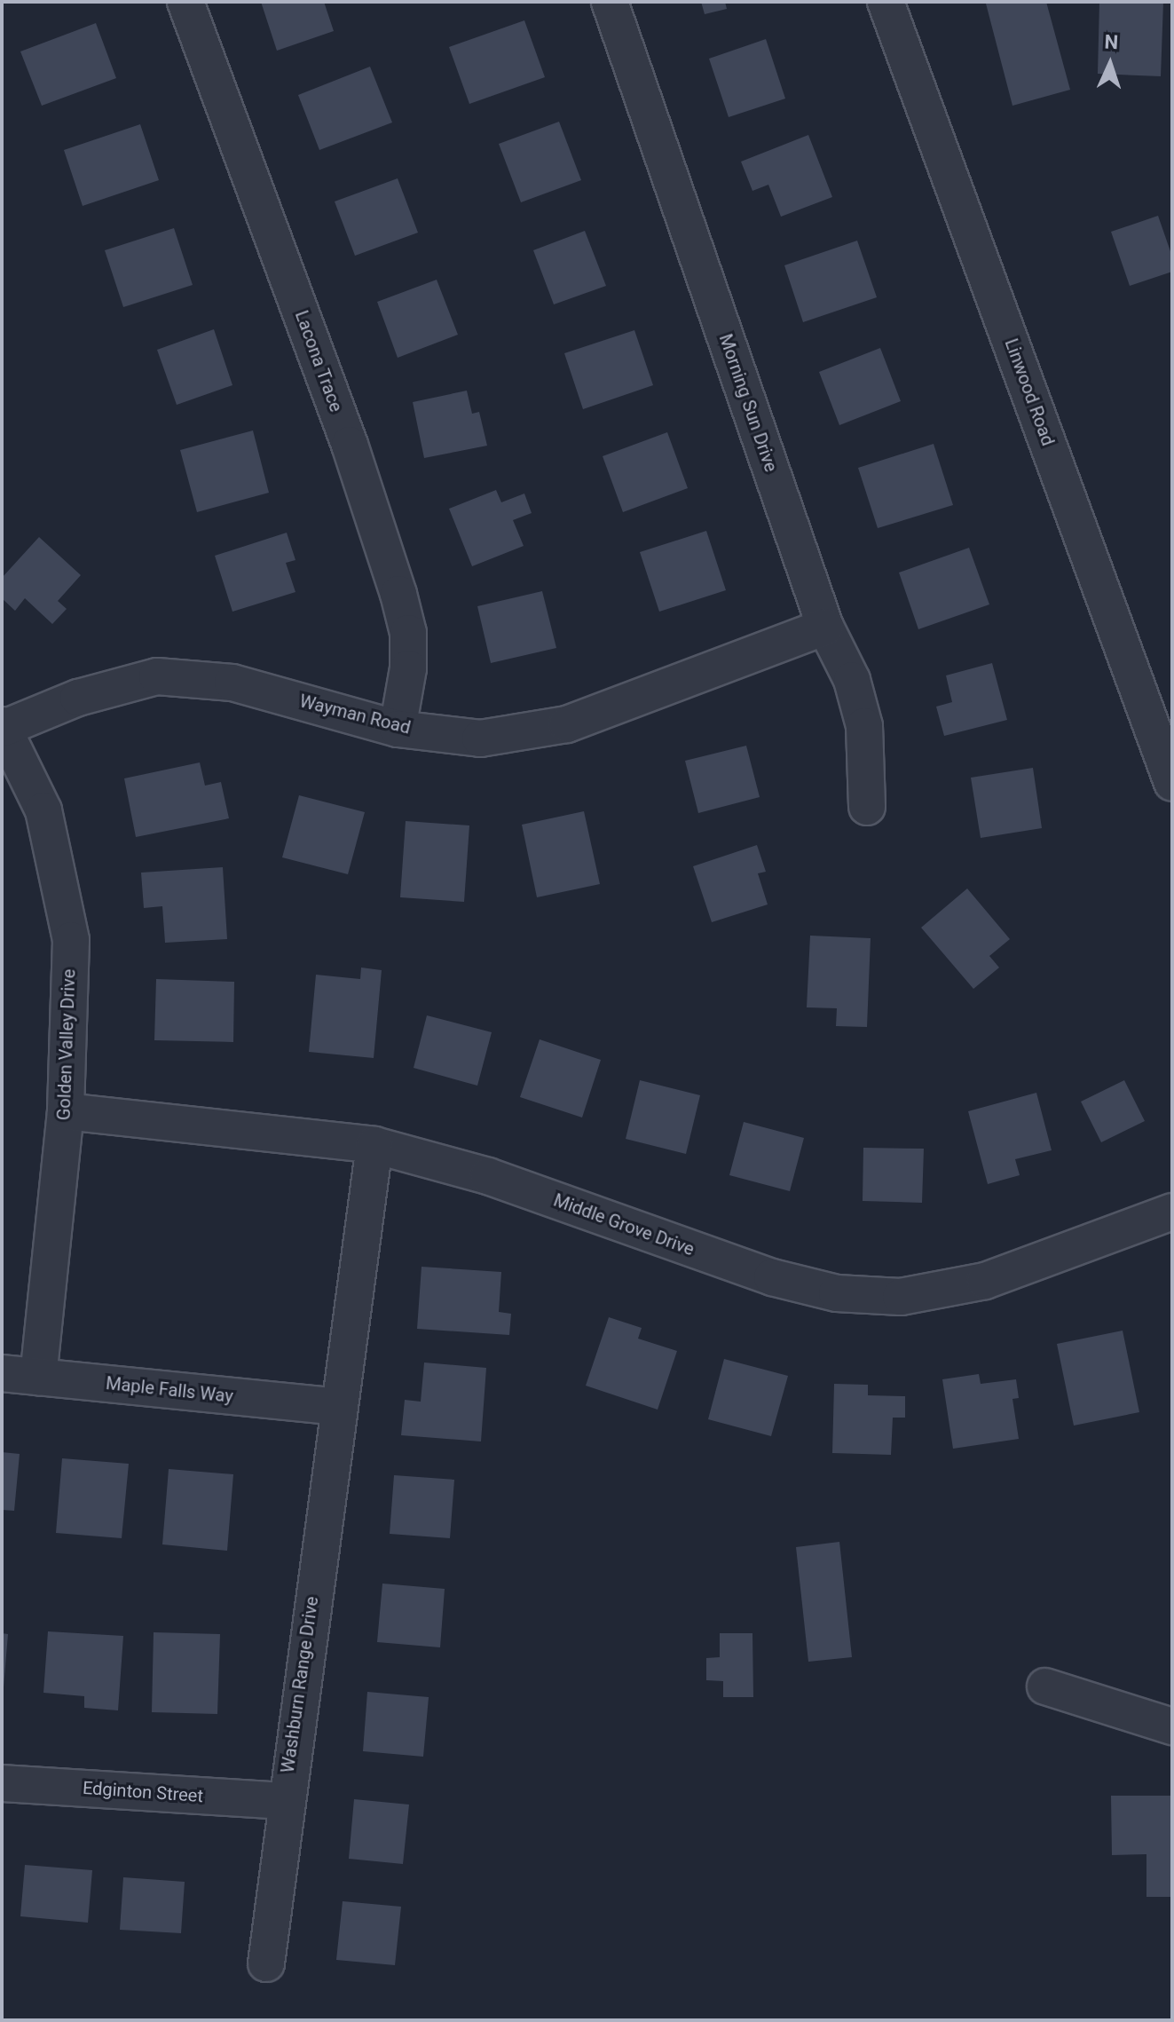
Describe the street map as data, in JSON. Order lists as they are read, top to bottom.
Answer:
{
  "streets": {
    "street": [
      "Lacona Trace",
      "Linwood Road",
      "Morning Sun Drive",
      "Wayman Road",
      "Golden Valley Drive",
      "Middle Grove Drive",
      "Maple Falls Way",
      "Washburn Range Drive",
      "Edginton Street"
    ]
  },
  "crossings": [
    ["Lacona Trace", "Wayman Road"],
    ["Morning Sun Drive", "Wayman Road"],
    ["Wayman Road", "Golden Valley Drive"],
    ["Golden Valley Drive", "Middle Grove Drive"],
    ["Golden Valley Drive", "Maple Falls Way"],
    ["Maple Falls Way", "Washburn Range Drive"],
    ["Washburn Range Drive", "Edginton Street"]
  ],
  "north": "top"
}
